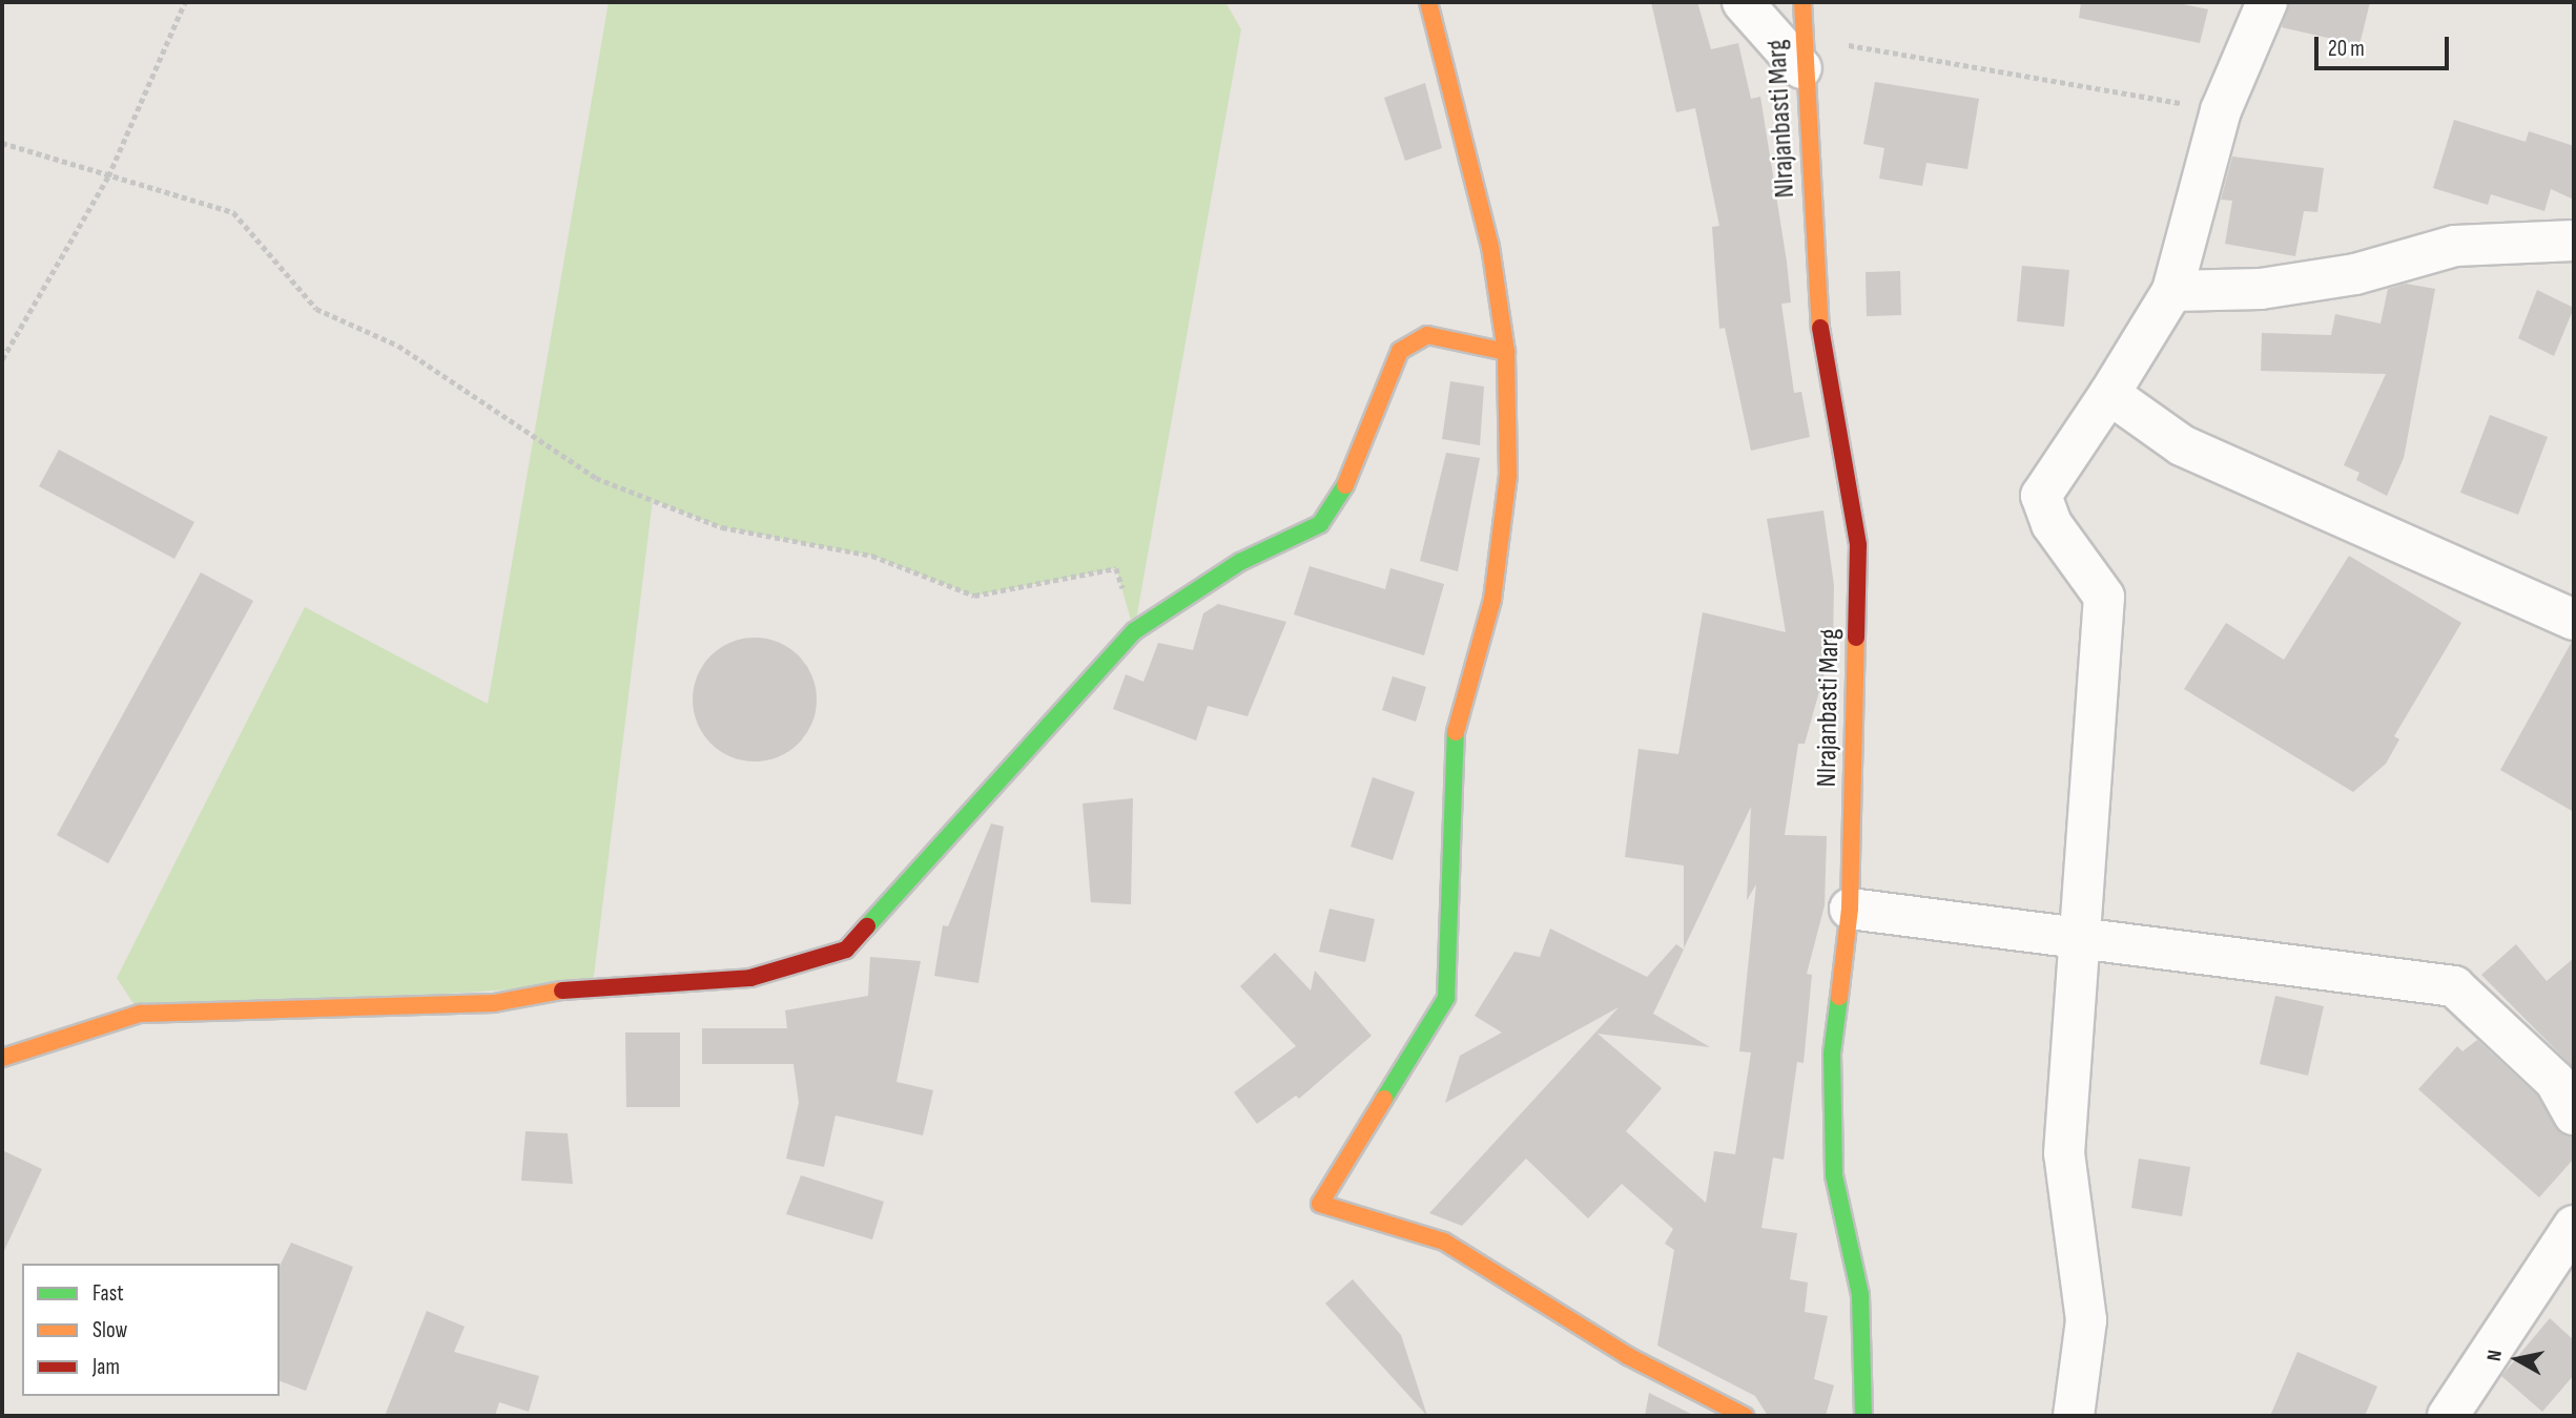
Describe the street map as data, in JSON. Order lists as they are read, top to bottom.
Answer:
{
  "streets": {
    "street": ["NIrajanbasti Marg"]
  },
  "legend": ["Fast", "Slow", "Jam"],
  "scale_bar": "20 m",
  "north": "left"
}
